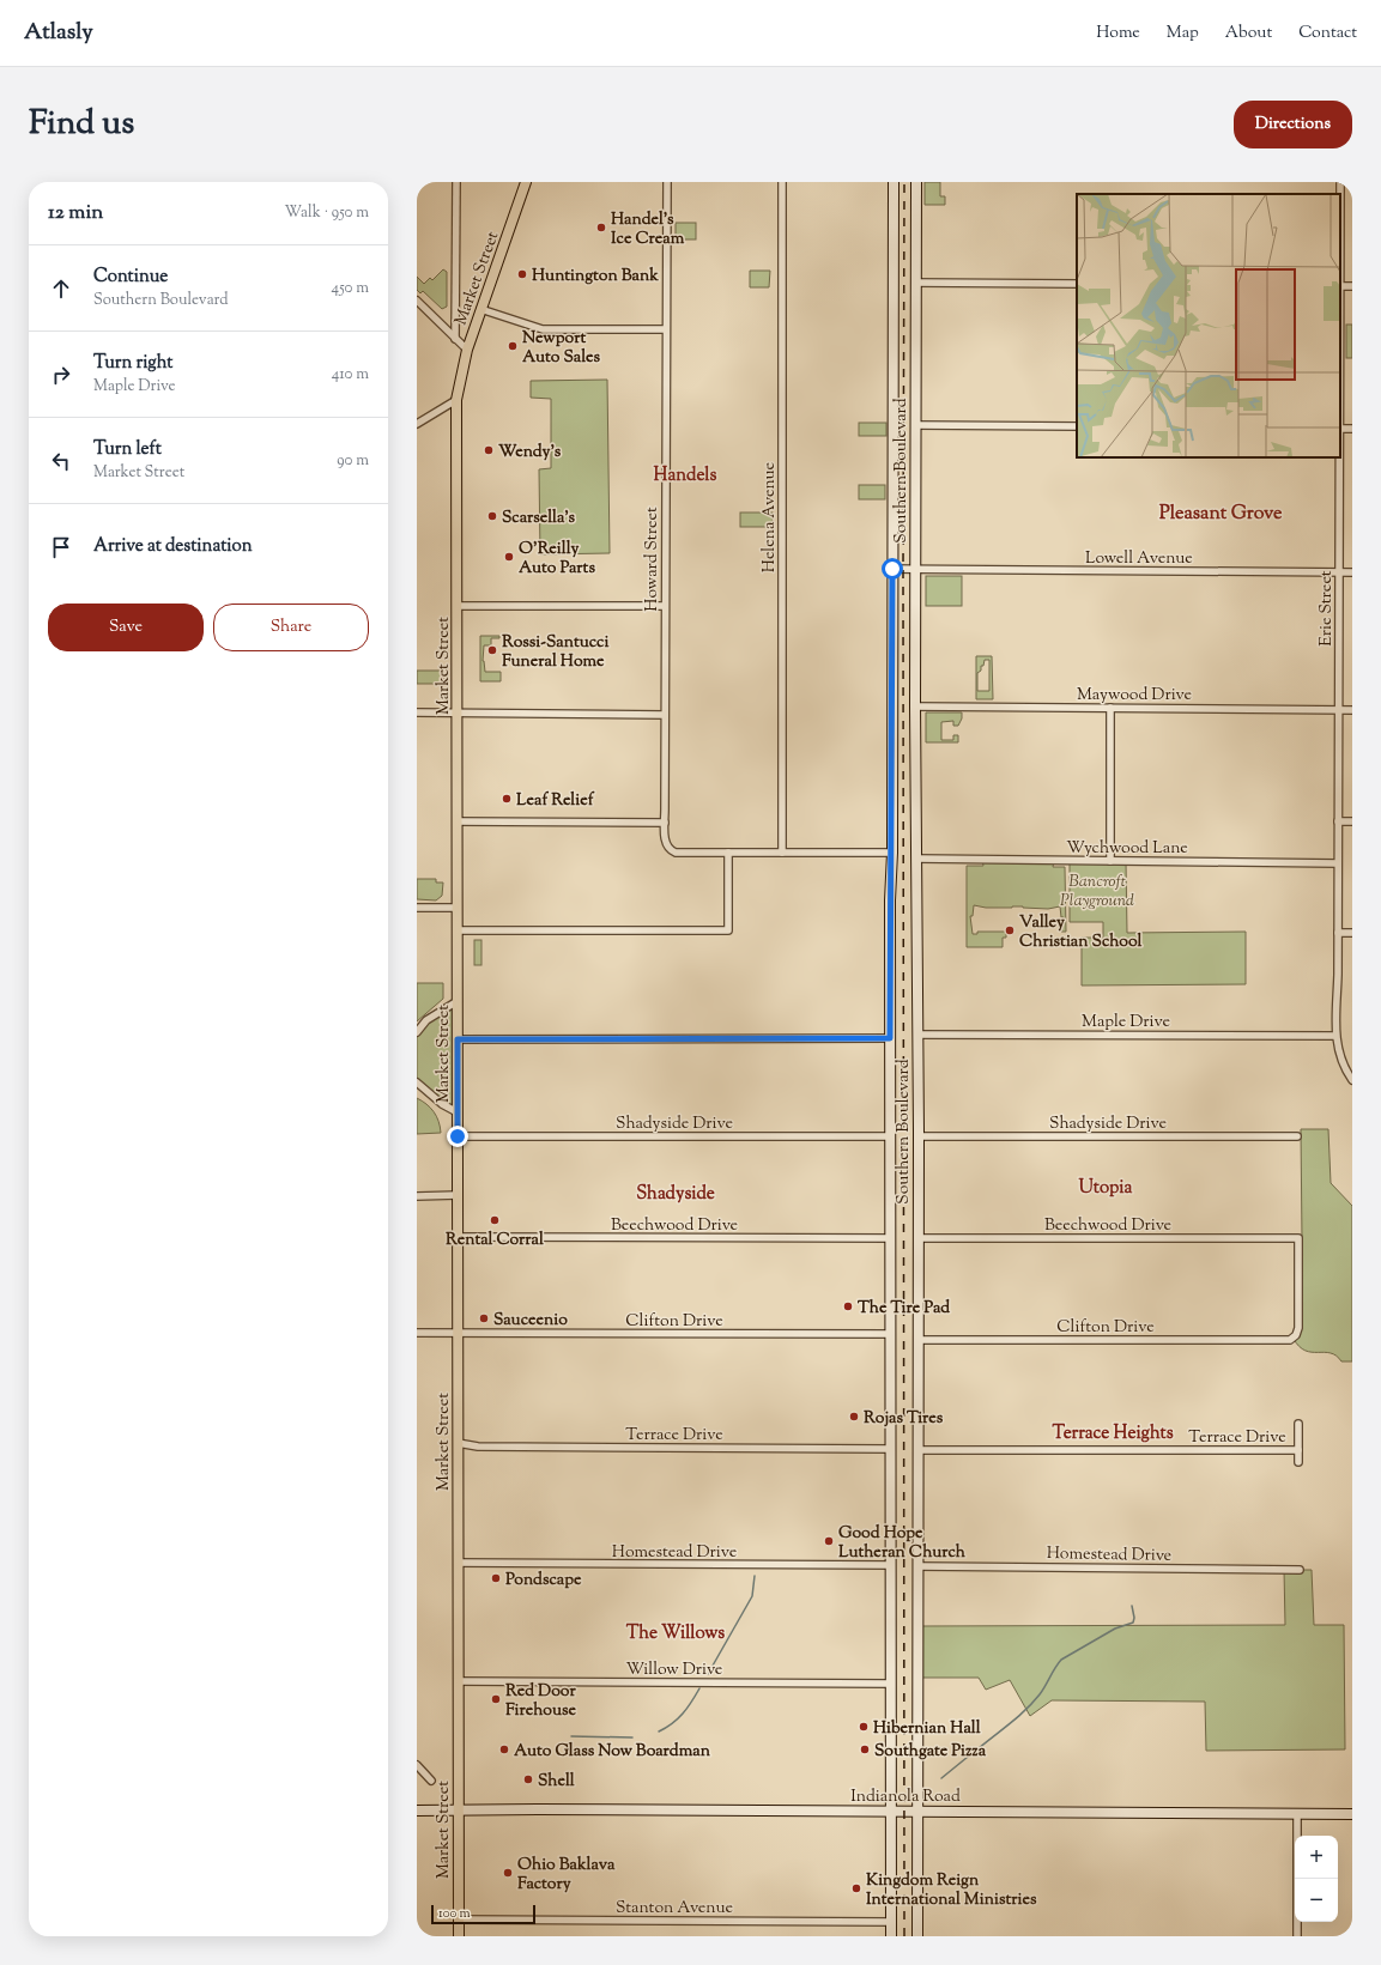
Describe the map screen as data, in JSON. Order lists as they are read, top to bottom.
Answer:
{
  "streets": {
    "main road": ["Market Street"],
    "street": [
      "Southern Boulevard",
      "Helena Avenue",
      "Lowell Avenue",
      "Howard Street",
      "Erie Street",
      "Maywood Drive",
      "Wychwood Lane",
      "Maple Drive",
      "Shadyside Drive",
      "Beechwood Drive",
      "Clifton Drive",
      "Terrace Drive",
      "Homestead Drive",
      "Willow Drive",
      "Indianola Road",
      "Stanton Avenue"
    ]
  },
  "crossings": [
    ["Market Street", "Shadyside Drive"],
    ["Market Street", "Beechwood Drive"],
    ["Market Street", "Clifton Drive"],
    ["Market Street", "Terrace Drive"],
    ["Market Street", "Homestead Drive"],
    ["Market Street", "Willow Drive"],
    ["Market Street", "Indianola Road"],
    ["Market Street", "Stanton Avenue"],
    ["Southern Boulevard", "Lowell Avenue"],
    ["Southern Boulevard", "Maywood Drive"],
    ["Southern Boulevard", "Wychwood Lane"],
    ["Southern Boulevard", "Maple Drive"],
    ["Southern Boulevard", "Shadyside Drive"],
    ["Southern Boulevard", "Beechwood Drive"],
    ["Southern Boulevard", "Clifton Drive"],
    ["Southern Boulevard", "Terrace Drive"],
    ["Southern Boulevard", "Homestead Drive"],
    ["Southern Boulevard", "Willow Drive"],
    ["Southern Boulevard", "Indianola Road"],
    ["Southern Boulevard", "Stanton Avenue"],
    ["Lowell Avenue", "Erie Street"],
    ["Erie Street", "Maywood Drive"],
    ["Erie Street", "Wychwood Lane"],
    ["Erie Street", "Maple Drive"],
    ["Beechwood Drive", "Clifton Drive"]
  ],
  "districts": [
    "Handels",
    "Pleasant Grove",
    "Utopia",
    "Shadyside",
    "Terrace Heights",
    "The Willows"
  ],
  "parks": ["Bancroft Playground"],
  "places": [
    "Handel's Ice Cream",
    "Huntington Bank",
    "Newport Auto Sales",
    "Wendy's",
    "Scarsella's",
    "O'Reilly Auto Parts",
    "Rossi-Santucci Funeral Home",
    "Leaf Relief",
    "Valley Christian School",
    "Rental Corral",
    "The Tire Pad",
    "Sauceenio",
    "Rojas Tires",
    "Good Hope Lutheran Church",
    "Pondscape",
    "Red Door Firehouse",
    "Hibernian Hall",
    "Auto Glass Now Boardman",
    "Southgate Pizza",
    "Shell",
    "Ohio Baklava Factory",
    "Kingdom Reign International Ministries"
  ],
  "scale_bar": "100 m",
  "page": {
    "header": "Atlasly",
    "nav": [
      "Home",
      "Map",
      "About",
      "Contact"
    ],
    "title": "Find us",
    "buttons": [
      "Directions",
      ["Save", "Share"]
    ],
    "heading": ["12 min", "Walk · 950 m"],
    "list": [
      ["Continue", "Southern Boulevard", "450 m"],
      ["Turn right", "Maple Drive", "410 m"],
      ["Turn left", "Market Street", "90 m"],
      "Arrive at destination"
    ],
    "map_buttons": ["+", "−"],
    "scale": "100 m"
  }
}
